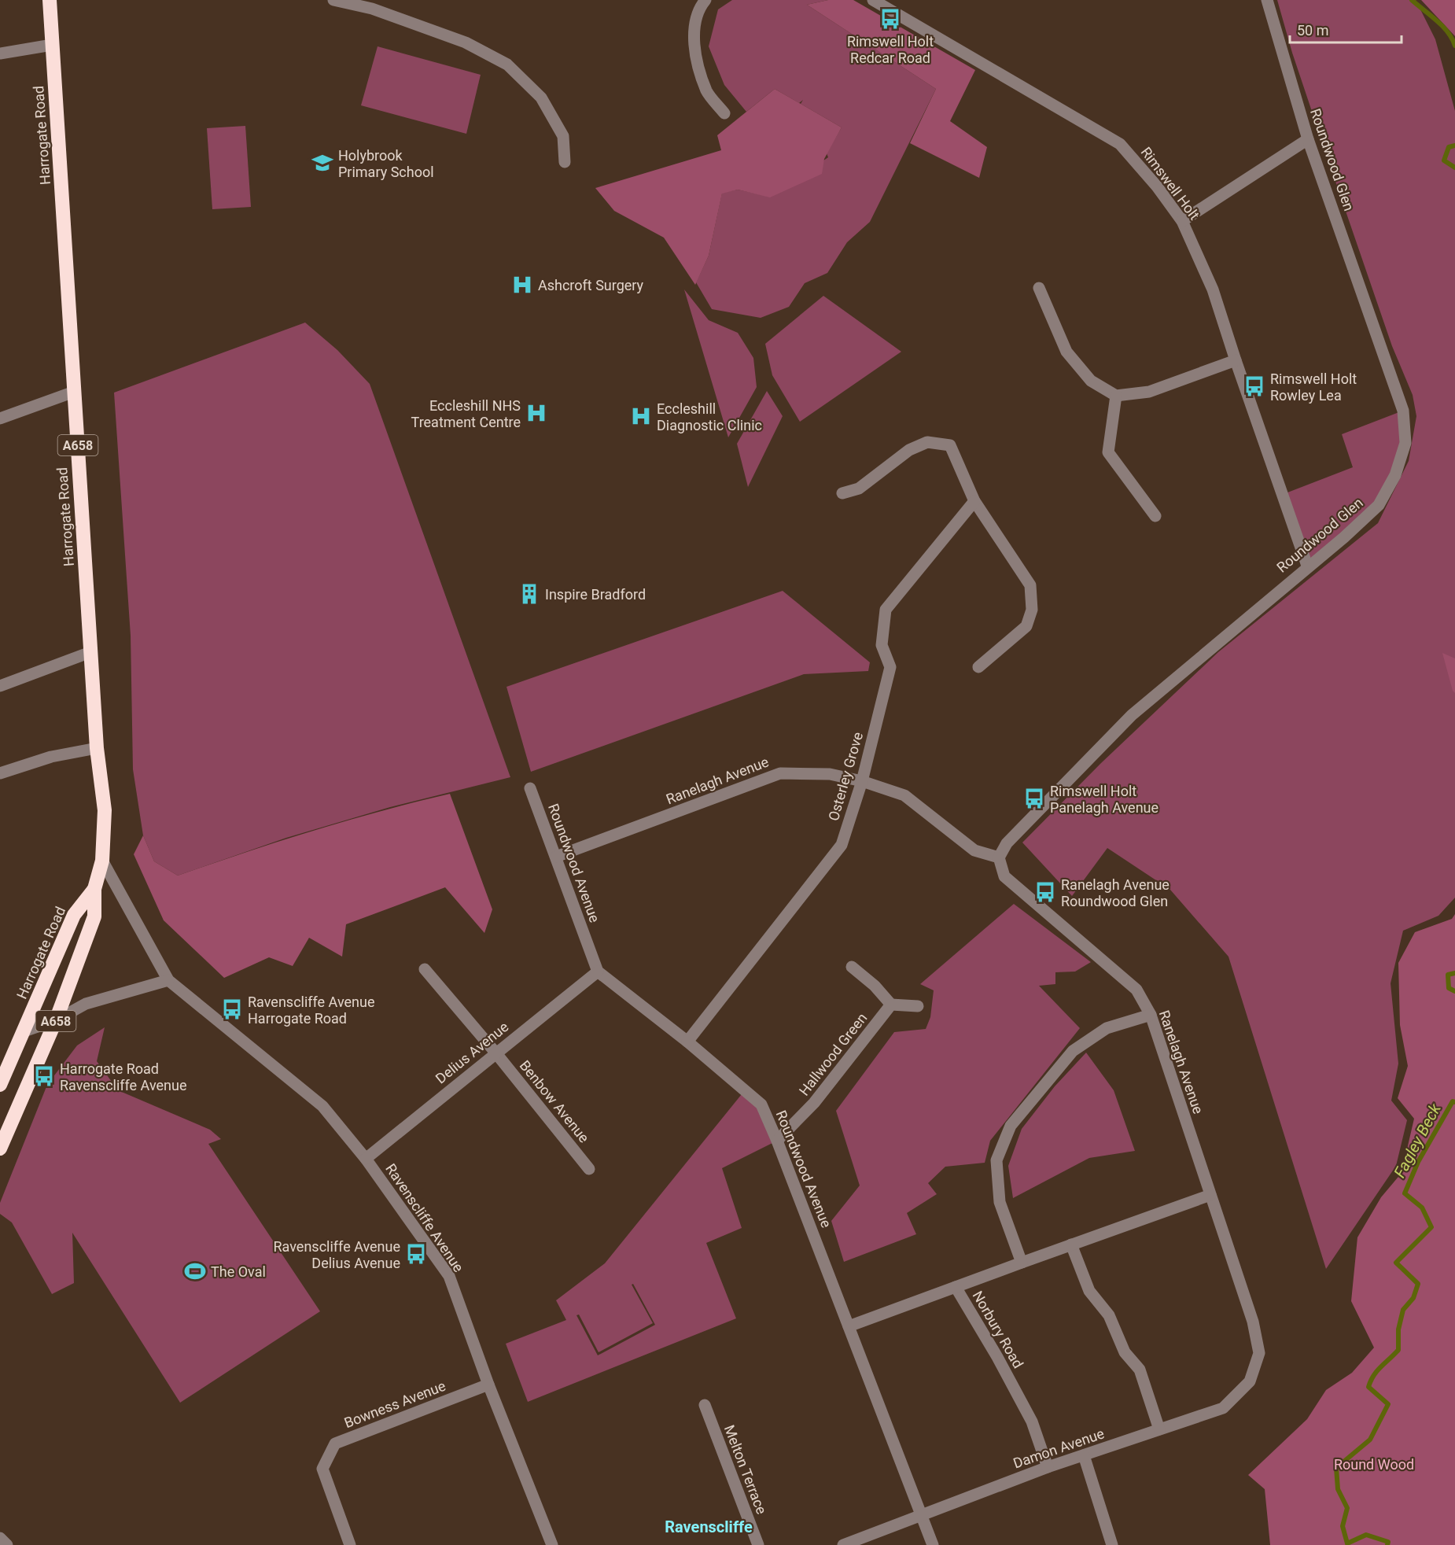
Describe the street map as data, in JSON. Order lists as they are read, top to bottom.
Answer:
{
  "streets": {
    "highway": ["Harrogate Road", "A658"],
    "street": [
      "Roundwood Glen",
      "Rimswell Holt",
      "Osterley Grove",
      "Ranelagh Avenue",
      "Roundwood Avenue",
      "Delius Avenue",
      "Hallwood Green",
      "Benbow Avenue",
      "Ravenscliffe Avenue",
      "Norbury Road",
      "Bowness Avenue",
      "Damon Avenue",
      "Melton Terrace"
    ]
  },
  "crossings": [
    ["Harrogate Road", "Ravenscliffe Avenue"],
    ["Roundwood Glen", "Rimswell Holt"],
    ["Roundwood Glen", "Ranelagh Avenue"],
    ["Osterley Grove", "Ranelagh Avenue"],
    ["Osterley Grove", "Roundwood Avenue"],
    ["Ranelagh Avenue", "Roundwood Avenue"],
    ["Ranelagh Avenue", "Damon Avenue"],
    ["Roundwood Avenue", "Delius Avenue"],
    ["Roundwood Avenue", "Hallwood Green"],
    ["Roundwood Avenue", "Damon Avenue"],
    ["Delius Avenue", "Benbow Avenue"],
    ["Delius Avenue", "Ravenscliffe Avenue"],
    ["Ravenscliffe Avenue", "Bowness Avenue"],
    ["Norbury Road", "Damon Avenue"]
  ],
  "districts": ["Ravenscliffe"],
  "water": ["Fagley Beck"],
  "parks": ["Round Wood"],
  "places": {
    "bus stop": [
      "Rimswell Holt Redcar Road",
      "Rimswell Holt Rowley Lea",
      "Rimswell Holt Panelagh Avenue",
      "Ranelagh Avenue Roundwood Glen",
      "Ravenscliffe Avenue Harrogate Road",
      "Harrogate Road Ravenscliffe Avenue",
      "Ravenscliffe Avenue Delius Avenue"
    ],
    "school or university": ["Holybrook Primary School"],
    "hospital": ["Ashcroft Surgery", "Eccleshill NHS Treatment Centre", "Eccleshill Diagnostic Clinic"],
    "building": ["Inspire Bradford"],
    "sports": ["The Oval"]
  },
  "scale_bar": "50 m"
}
